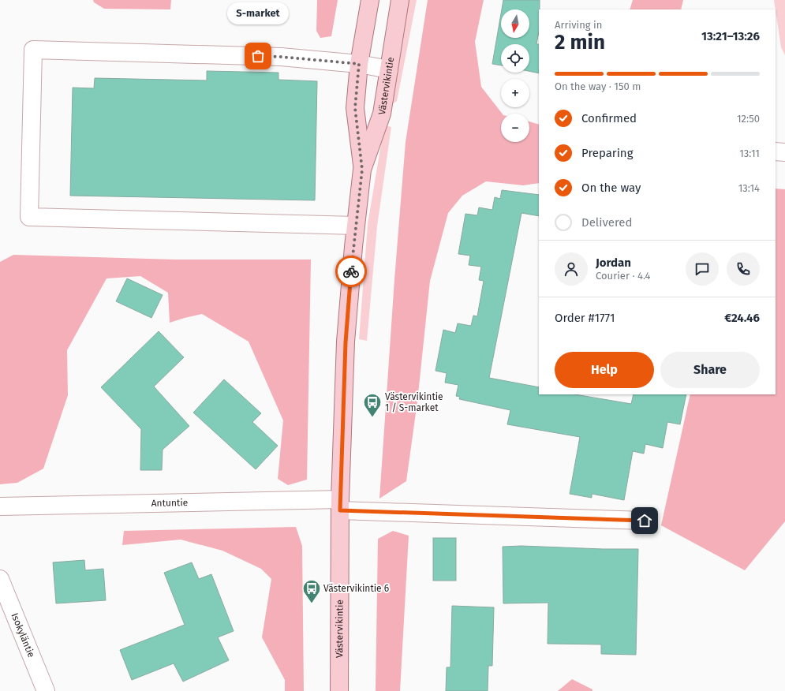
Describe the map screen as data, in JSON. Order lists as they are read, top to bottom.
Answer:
{
  "streets": {
    "main road": ["Västervikintie"],
    "street": ["Antuntie", "Isokyläntie"]
  },
  "crossings": [
    ["Västervikintie", "Antuntie"]
  ],
  "places": {
    "other": ["S-market"],
    "bus stop": ["Västervikintie 1 / S-market", "Västervikintie 6"]
  },
  "north": "bottom",
  "page": {
    "bubble": "S-market",
    "map_buttons": ["+", "−"],
    "heading": ["2 min", "Arriving in", "13:21–13:26"],
    "panel": [
      "Jordan",
      "Courier · 4.4",
      "Order #1771",
      "€24.46"
    ],
    "bar": "On the way · 150 m",
    "list": [
      ["Confirmed", "12:50"],
      ["Preparing", "13:11"],
      ["On the way", "13:14"],
      "Delivered"
    ],
    "buttons": ["Help", "Share"]
  }
}
